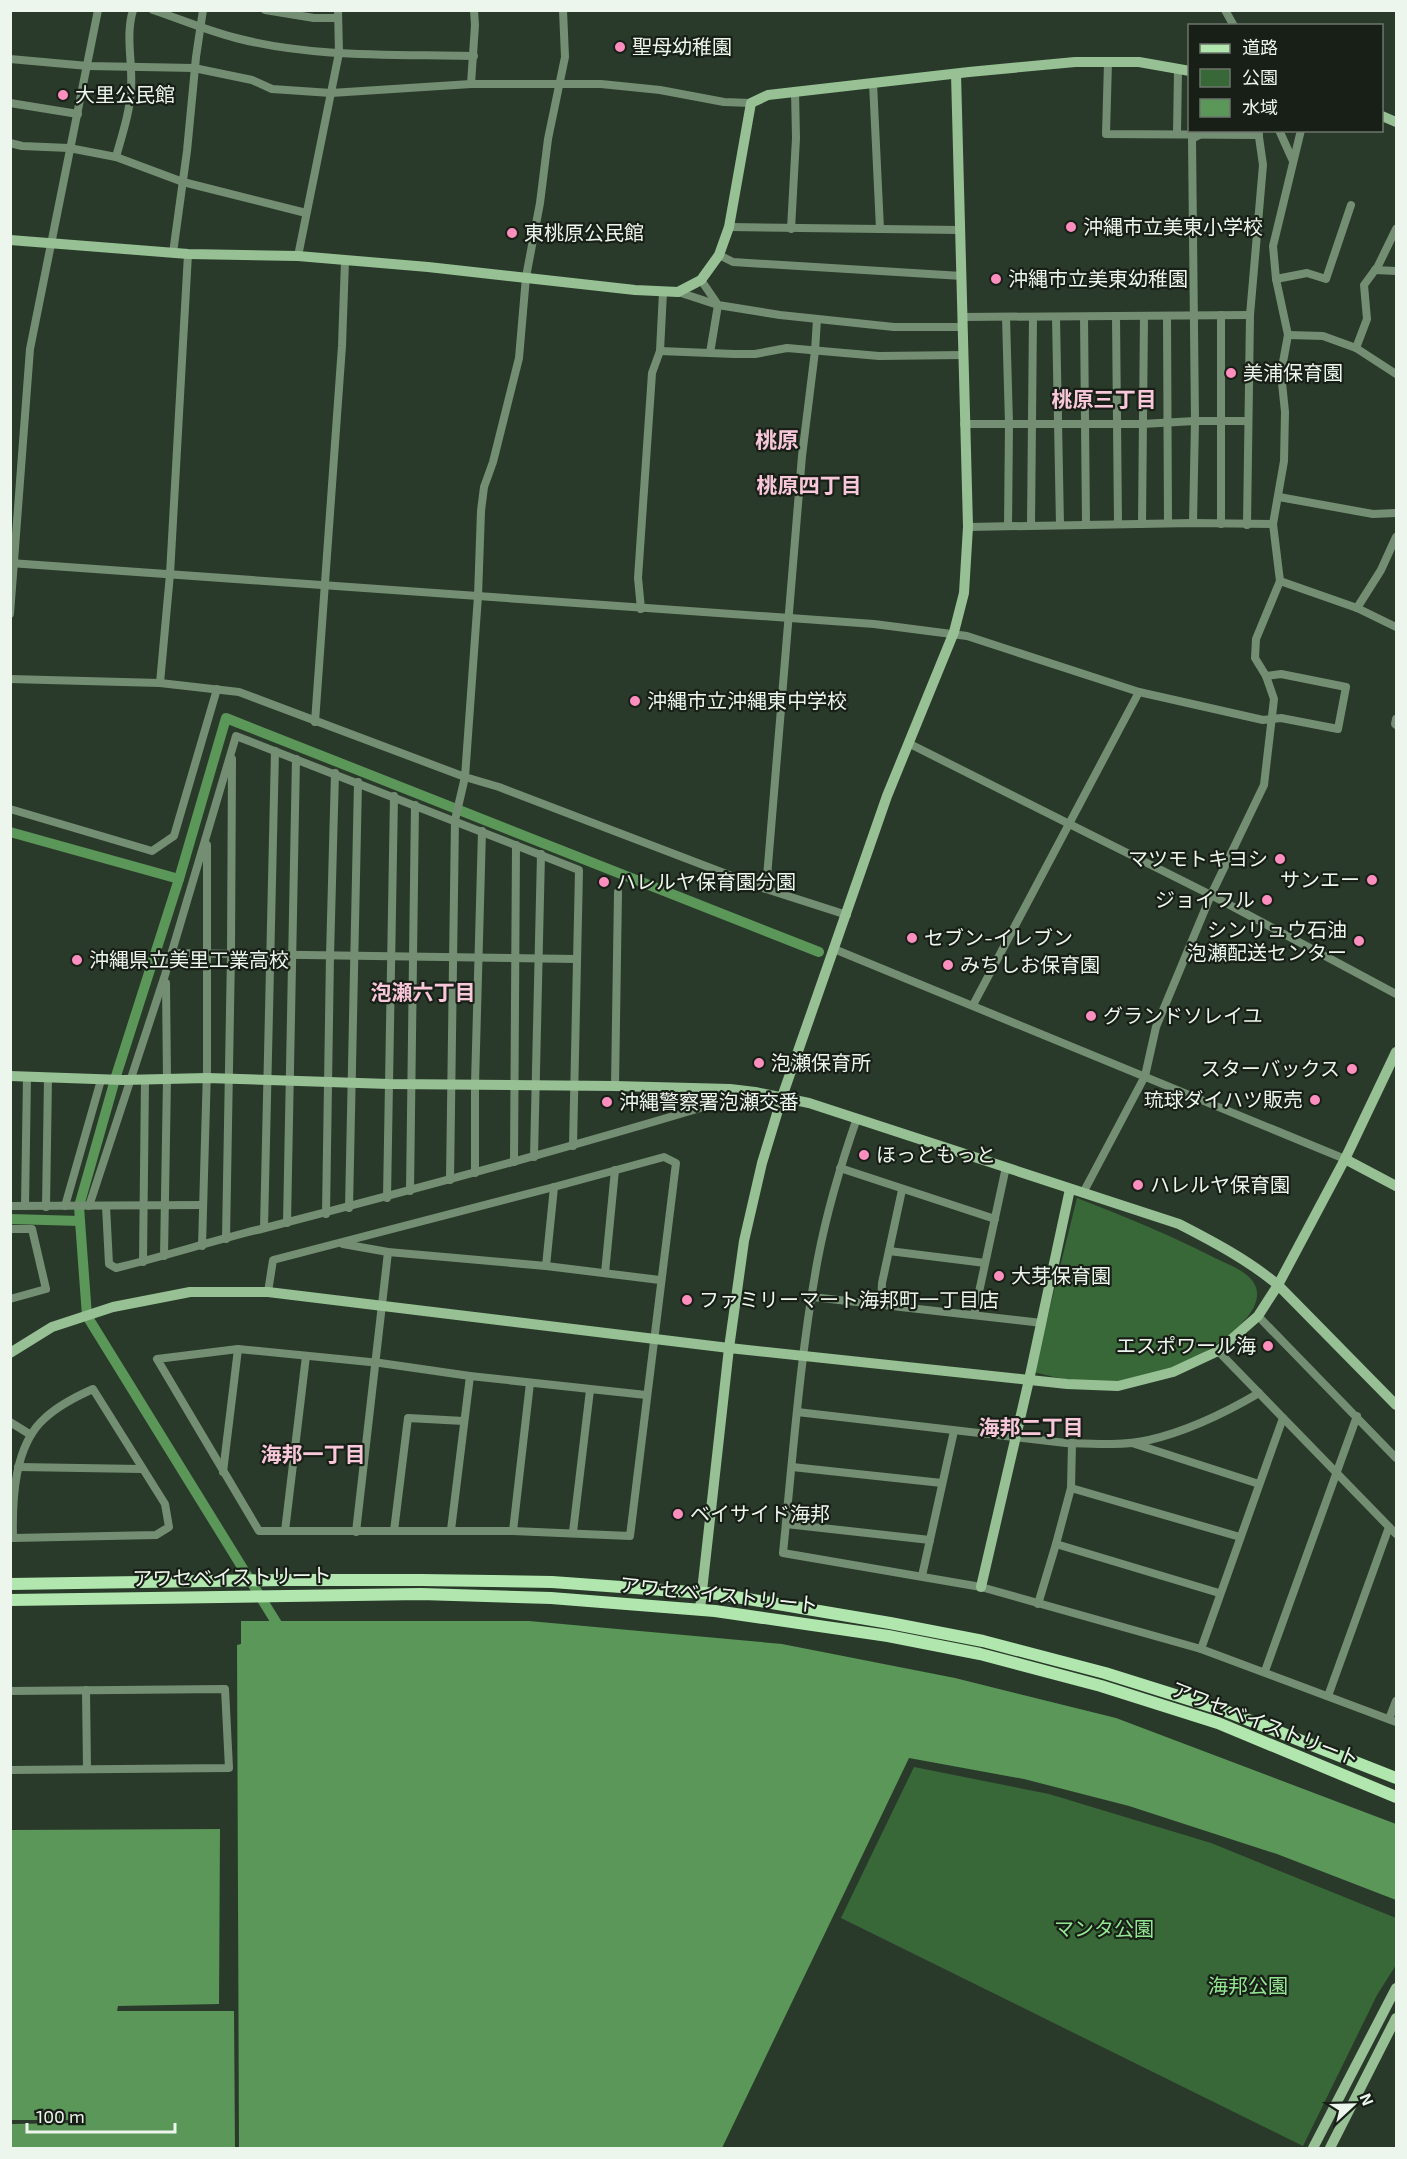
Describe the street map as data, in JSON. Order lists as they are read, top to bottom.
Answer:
{
  "streets": {
    "main road": ["アワセベイストリート"]
  },
  "districts": [
    "桃原三丁目",
    "桃原",
    "桃原四丁目",
    "泡瀬六丁目",
    "海邦二丁目",
    "海邦一丁目"
  ],
  "parks": ["マンタ公園", "海邦公園"],
  "places": [
    "聖母幼稚園",
    "大里公民館",
    "沖縄市立美東小学校",
    "東桃原公民館",
    "沖縄市立美東幼稚園",
    "美浦保育園",
    "沖縄市立沖縄東中学校",
    "マツモトキヨシ",
    "サンエー",
    "ハレルヤ保育園分園",
    "ジョイフル",
    "セブン-イレブン",
    "シンリュウ石油 泡瀬配送センター",
    "沖縄県立美里工業高校",
    "みちしお保育園",
    "グランドソレイユ",
    "泡瀬保育所",
    "スターバックス",
    "琉球ダイハツ販売",
    "沖縄警察署泡瀬交番",
    "ほっともっと",
    "ハレルヤ保育園",
    "大芽保育園",
    "ファミリーマート海邦町一丁目店",
    "エスポワール海",
    "ベイサイド海邦"
  ],
  "legend": ["道路", "公園", "水域"],
  "scale_bar": "100 m",
  "north": "right"
}
